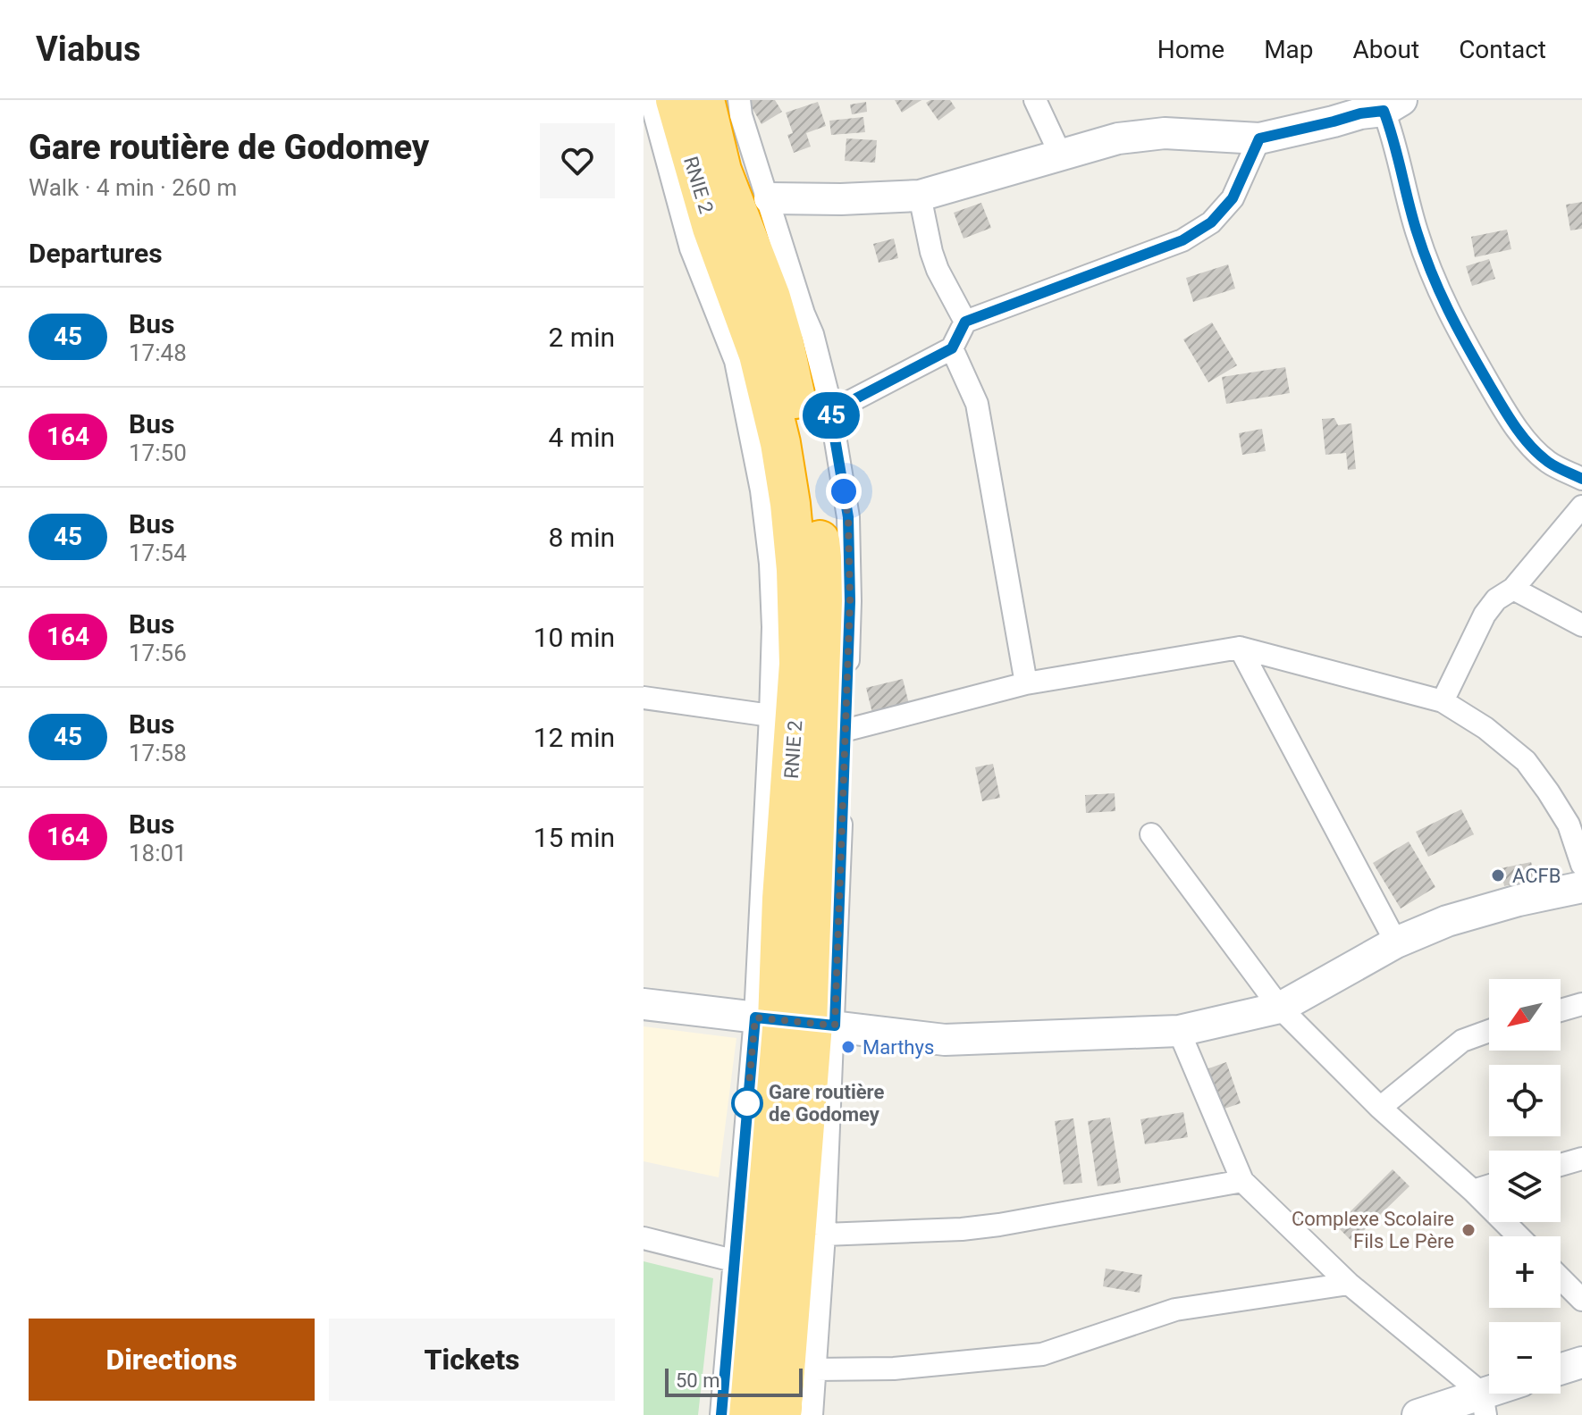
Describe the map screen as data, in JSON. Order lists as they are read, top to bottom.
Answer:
{
  "streets": {
    "highway": ["RNIE 2"]
  },
  "places": [
    "ACFB",
    "Marthys",
    "Gare routière de Godomey",
    "Complexe Scolaire Fils Le Père"
  ],
  "lines": ["bus line 45"],
  "scale_bar": "50 m",
  "north": "bottom left",
  "page": {
    "header": "Viabus",
    "nav": [
      "Home",
      "Map",
      "About",
      "Contact"
    ],
    "heading": [
      ["Gare routière de Godomey", "Walk · 4 min · 260 m"],
      "Departures"
    ],
    "on_map": "45",
    "list": [
      {
        "mark": "45",
        "name": "Bus",
        "note": "17:48",
        "value": "2 min"
      },
      {
        "mark": "164",
        "name": "Bus",
        "note": "17:50",
        "value": "4 min"
      },
      {
        "mark": "45",
        "name": "Bus",
        "note": "17:54",
        "value": "8 min"
      },
      {
        "mark": "164",
        "name": "Bus",
        "note": "17:56",
        "value": "10 min"
      },
      {
        "mark": "45",
        "name": "Bus",
        "note": "17:58",
        "value": "12 min"
      },
      {
        "mark": "164",
        "name": "Bus",
        "note": "18:01",
        "value": "15 min"
      }
    ],
    "map_buttons": ["+", "−"],
    "buttons": ["Directions", "Tickets"],
    "scale": "50 m"
  }
}
